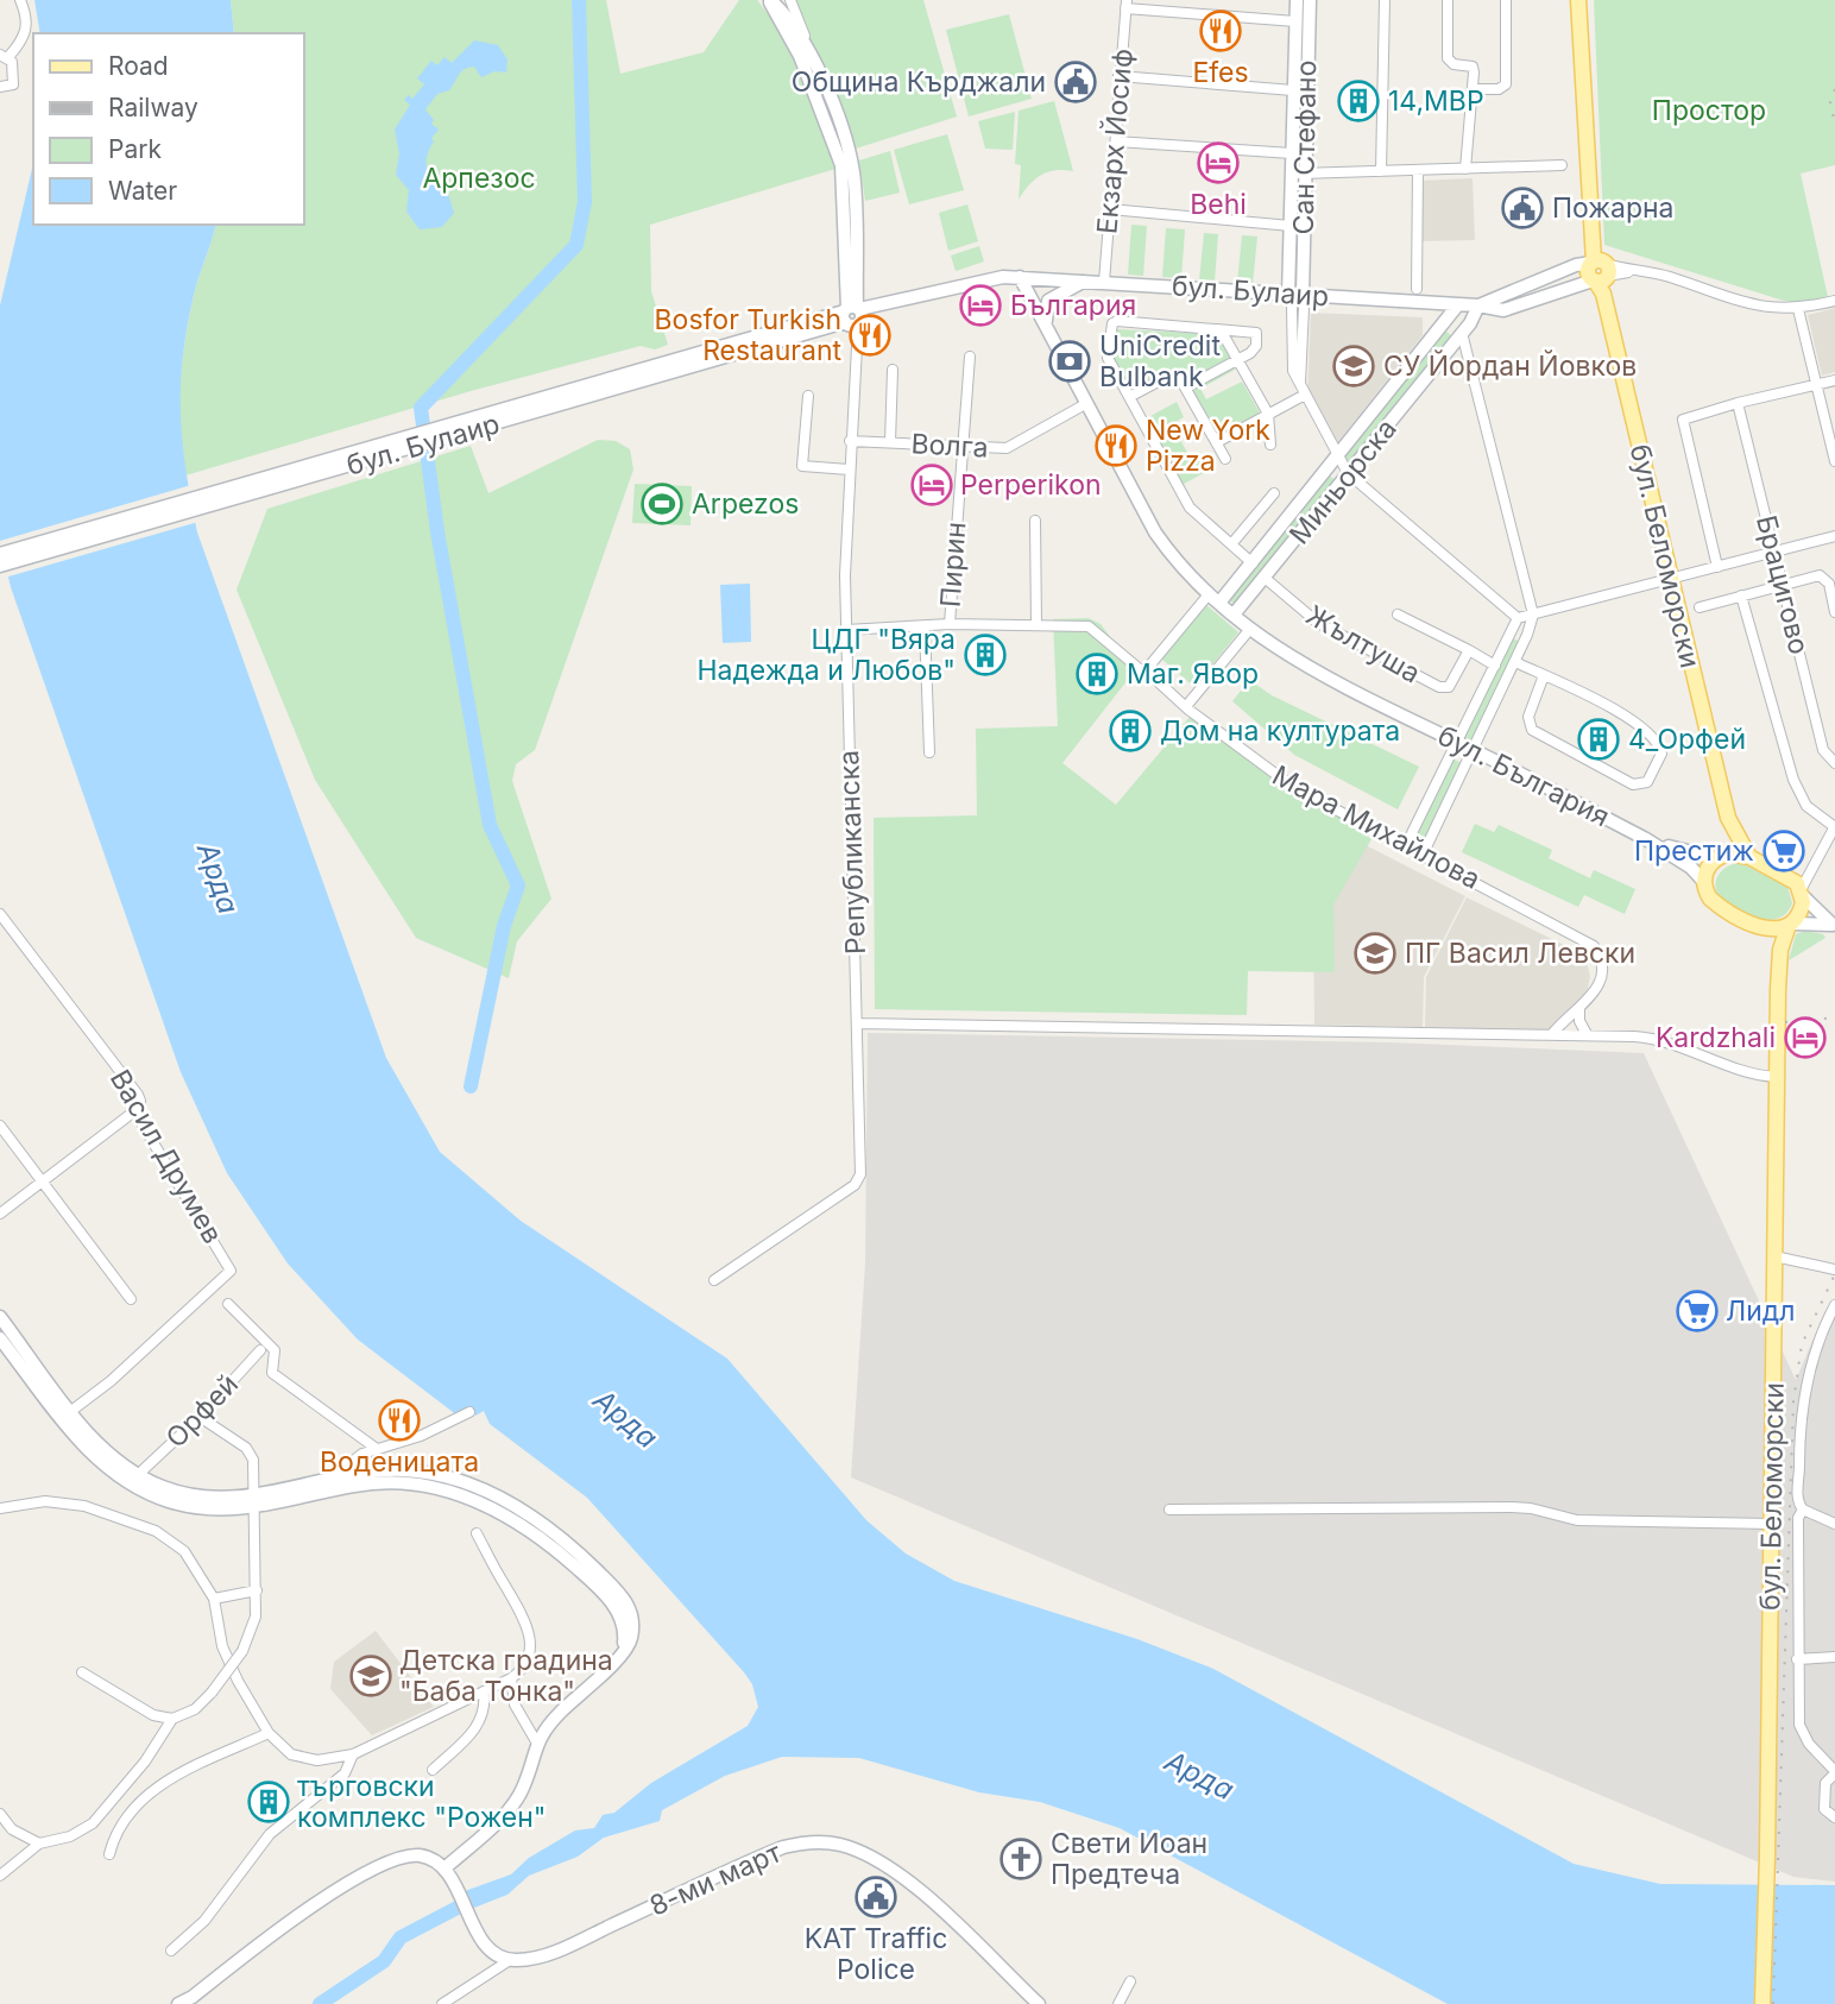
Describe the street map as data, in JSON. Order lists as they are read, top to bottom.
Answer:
{
  "streets": {
    "main road": [
      "Сан Стефано",
      "бул. Булаир",
      "Миньорска",
      "бул. Беломорски",
      "бул. България",
      "Републиканска",
      "8-ми март"
    ],
    "street": [
      "Екзарх Йосиф",
      "Волга",
      "Пирин",
      "Брацигово",
      "Жълтуша",
      "Мара Михайлова",
      "Васил Друмев",
      "Орфей"
    ]
  },
  "crossings": [
    ["Екзарх Йосиф", "бул. Булаир"],
    ["Сан Стефано", "бул. Булаир"],
    ["Сан Стефано", "Миньорска"],
    ["бул. Булаир", "Миньорска"],
    ["бул. Булаир", "бул. Беломорски"],
    ["бул. Булаир", "бул. България"],
    ["бул. Булаир", "Републиканска"],
    ["Волга", "Пирин"],
    ["Волга", "бул. България"],
    ["Волга", "Републиканска"],
    ["Миньорска", "Жълтуша"],
    ["Миньорска", "бул. България"],
    ["бул. Беломорски", "бул. България"],
    ["Пирин", "Мара Михайлова"],
    ["Мара Михайлова", "Републиканска"]
  ],
  "water": ["Арда"],
  "parks": ["Простор", "Арпезос"],
  "places": {
    "restaurant": [
      "Efes",
      "Bosfor Turkish Restaurant",
      "New York Pizza",
      "Воденицата"
    ],
    "public building": ["Община Кърджали", "Пожарна", "KAT Traffic Police"],
    "building": [
      "14,МВР",
      "ЦДГ \"Вяра Надежда и Любов\"",
      "Маг. Явор",
      "Дом на културата",
      "4_Орфей",
      "търговски комплекс \"Рожен\""
    ],
    "hotel": [
      "Behi",
      "България",
      "Perperikon",
      "Kardzhali"
    ],
    "bank": ["UniCredit Bulbank"],
    "school or university": ["СУ Йордан Йовков", "ПГ Васил Левски", "Детска градина \"Баба Тонка\""],
    "sports": ["Arpezos"],
    "supermarket": ["Престиж", "Лидл"],
    "church": ["Свети Иоан Предтеча"]
  },
  "legend": [
    "Road",
    "Railway",
    "Park",
    "Water"
  ]
}
